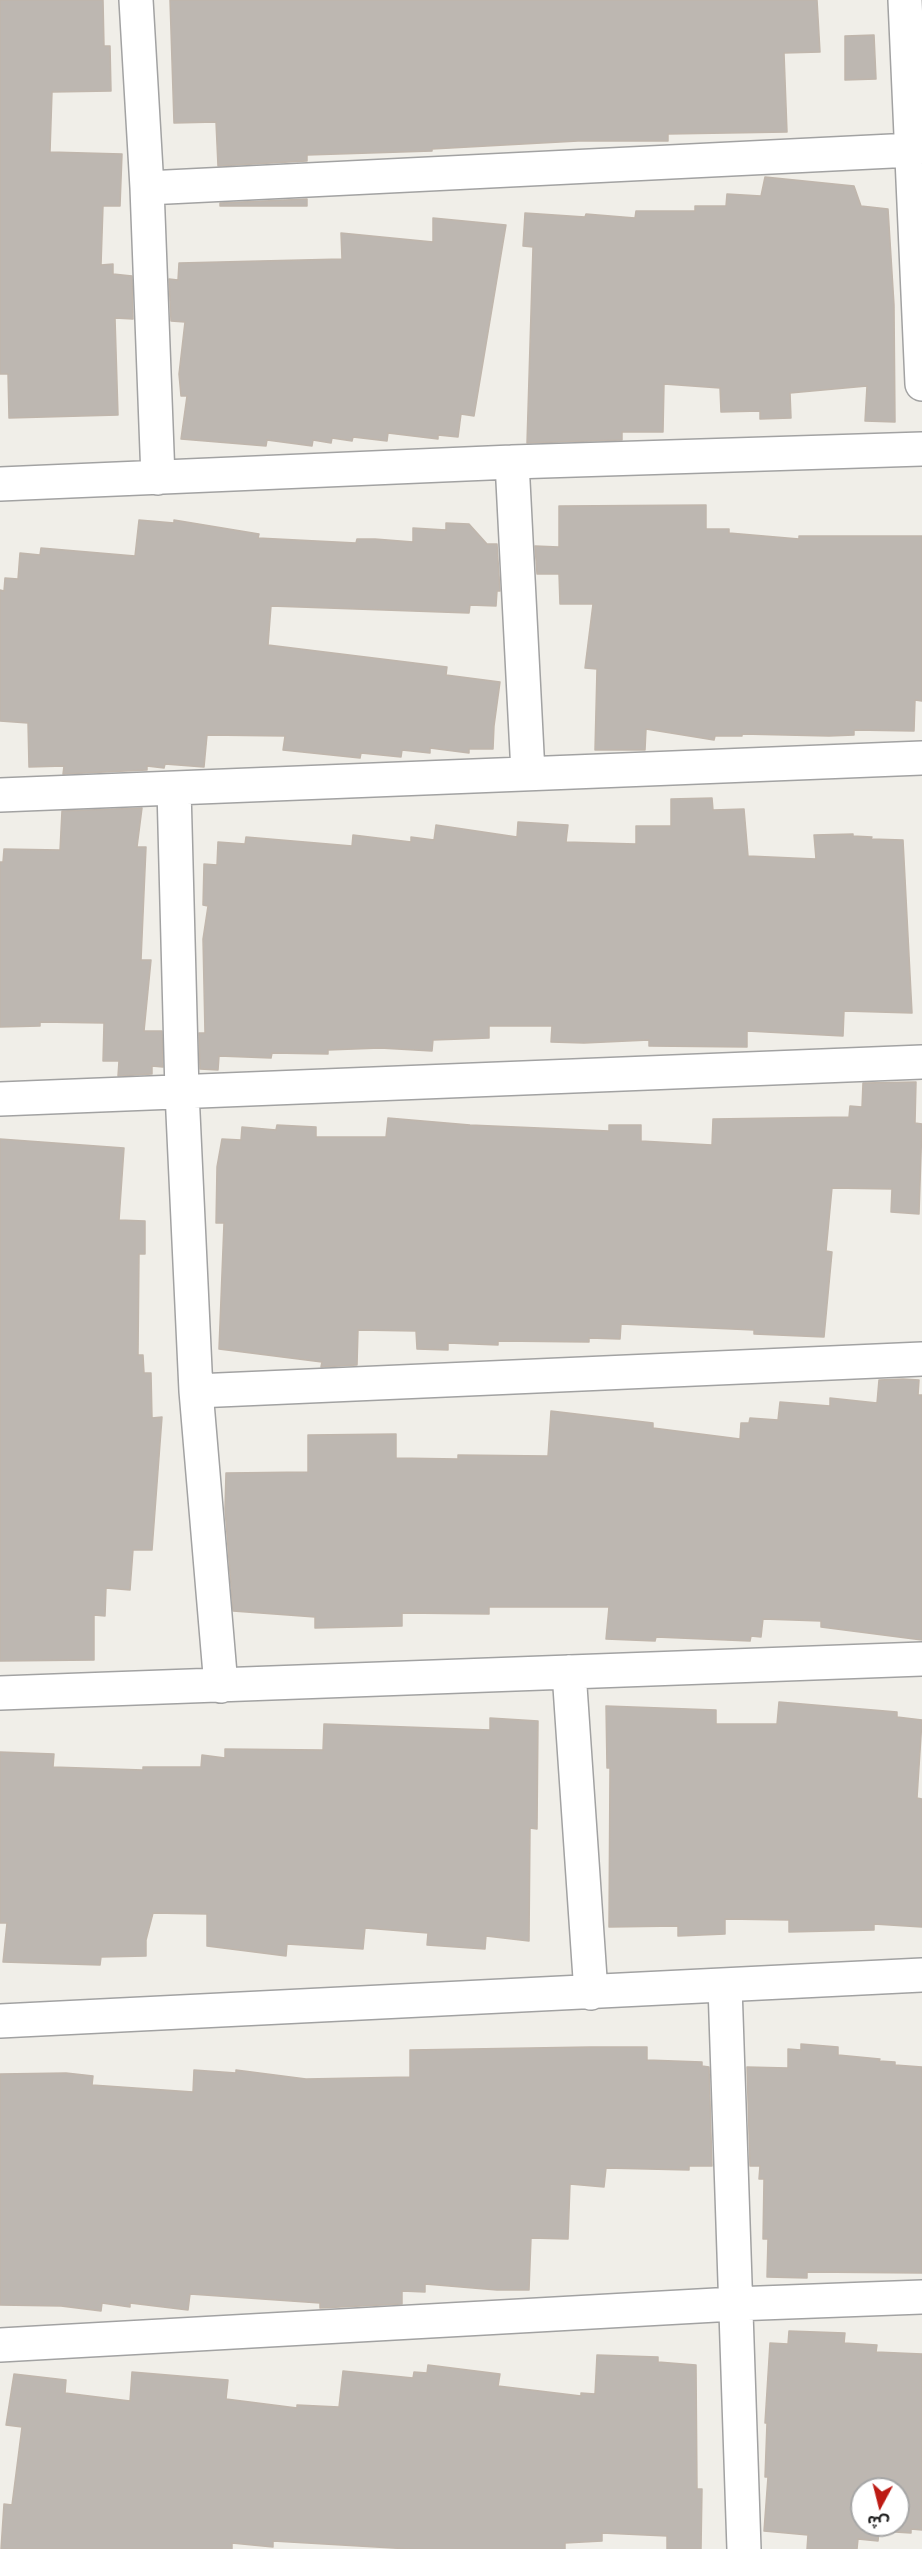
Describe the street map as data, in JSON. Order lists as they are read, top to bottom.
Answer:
{
  "north": "bottom"
}
